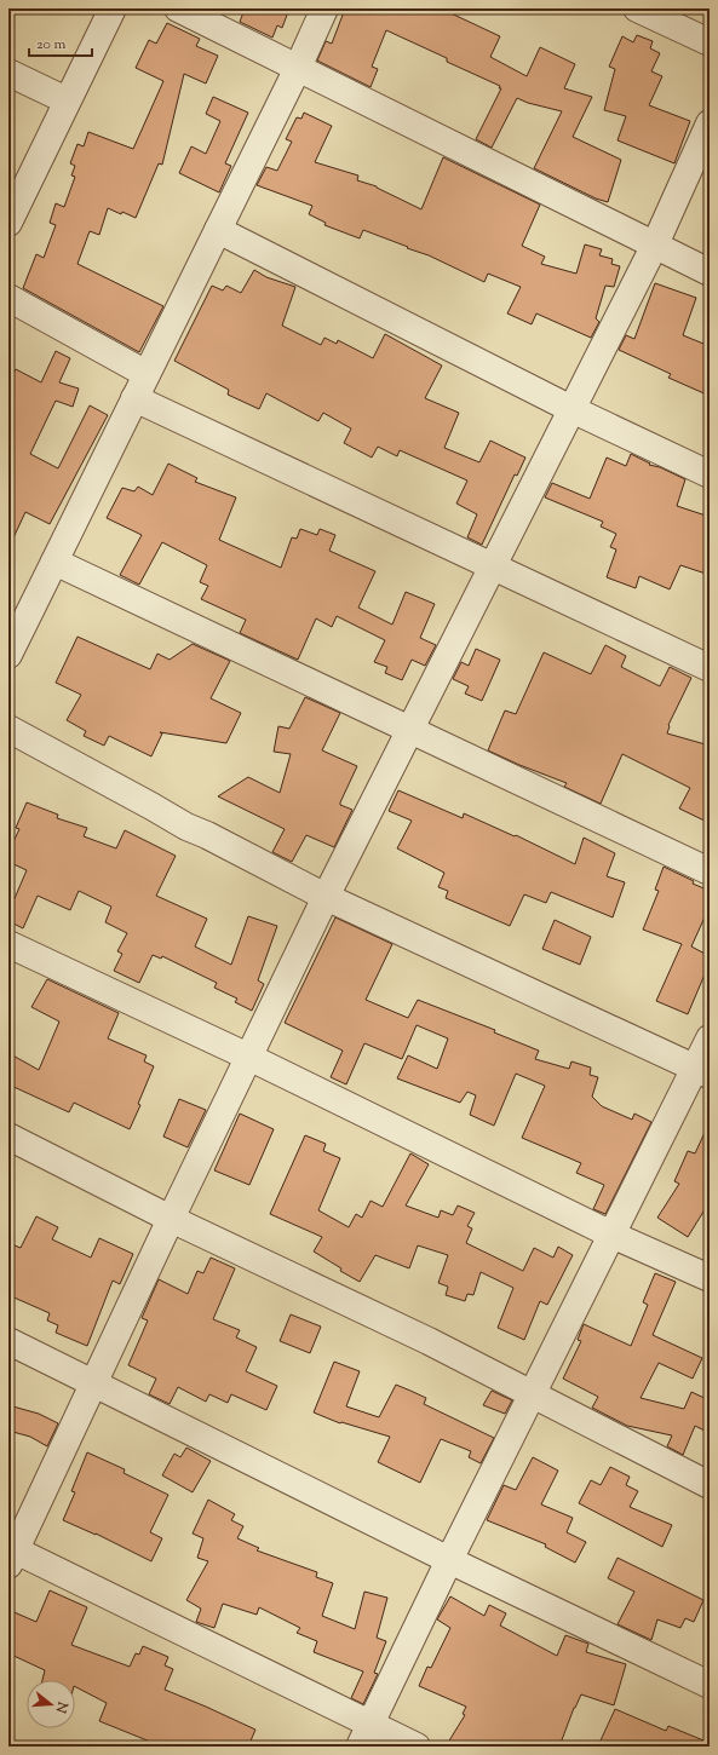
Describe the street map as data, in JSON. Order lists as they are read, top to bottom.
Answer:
{
  "scale_bar": "20 m",
  "north": "right"
}
